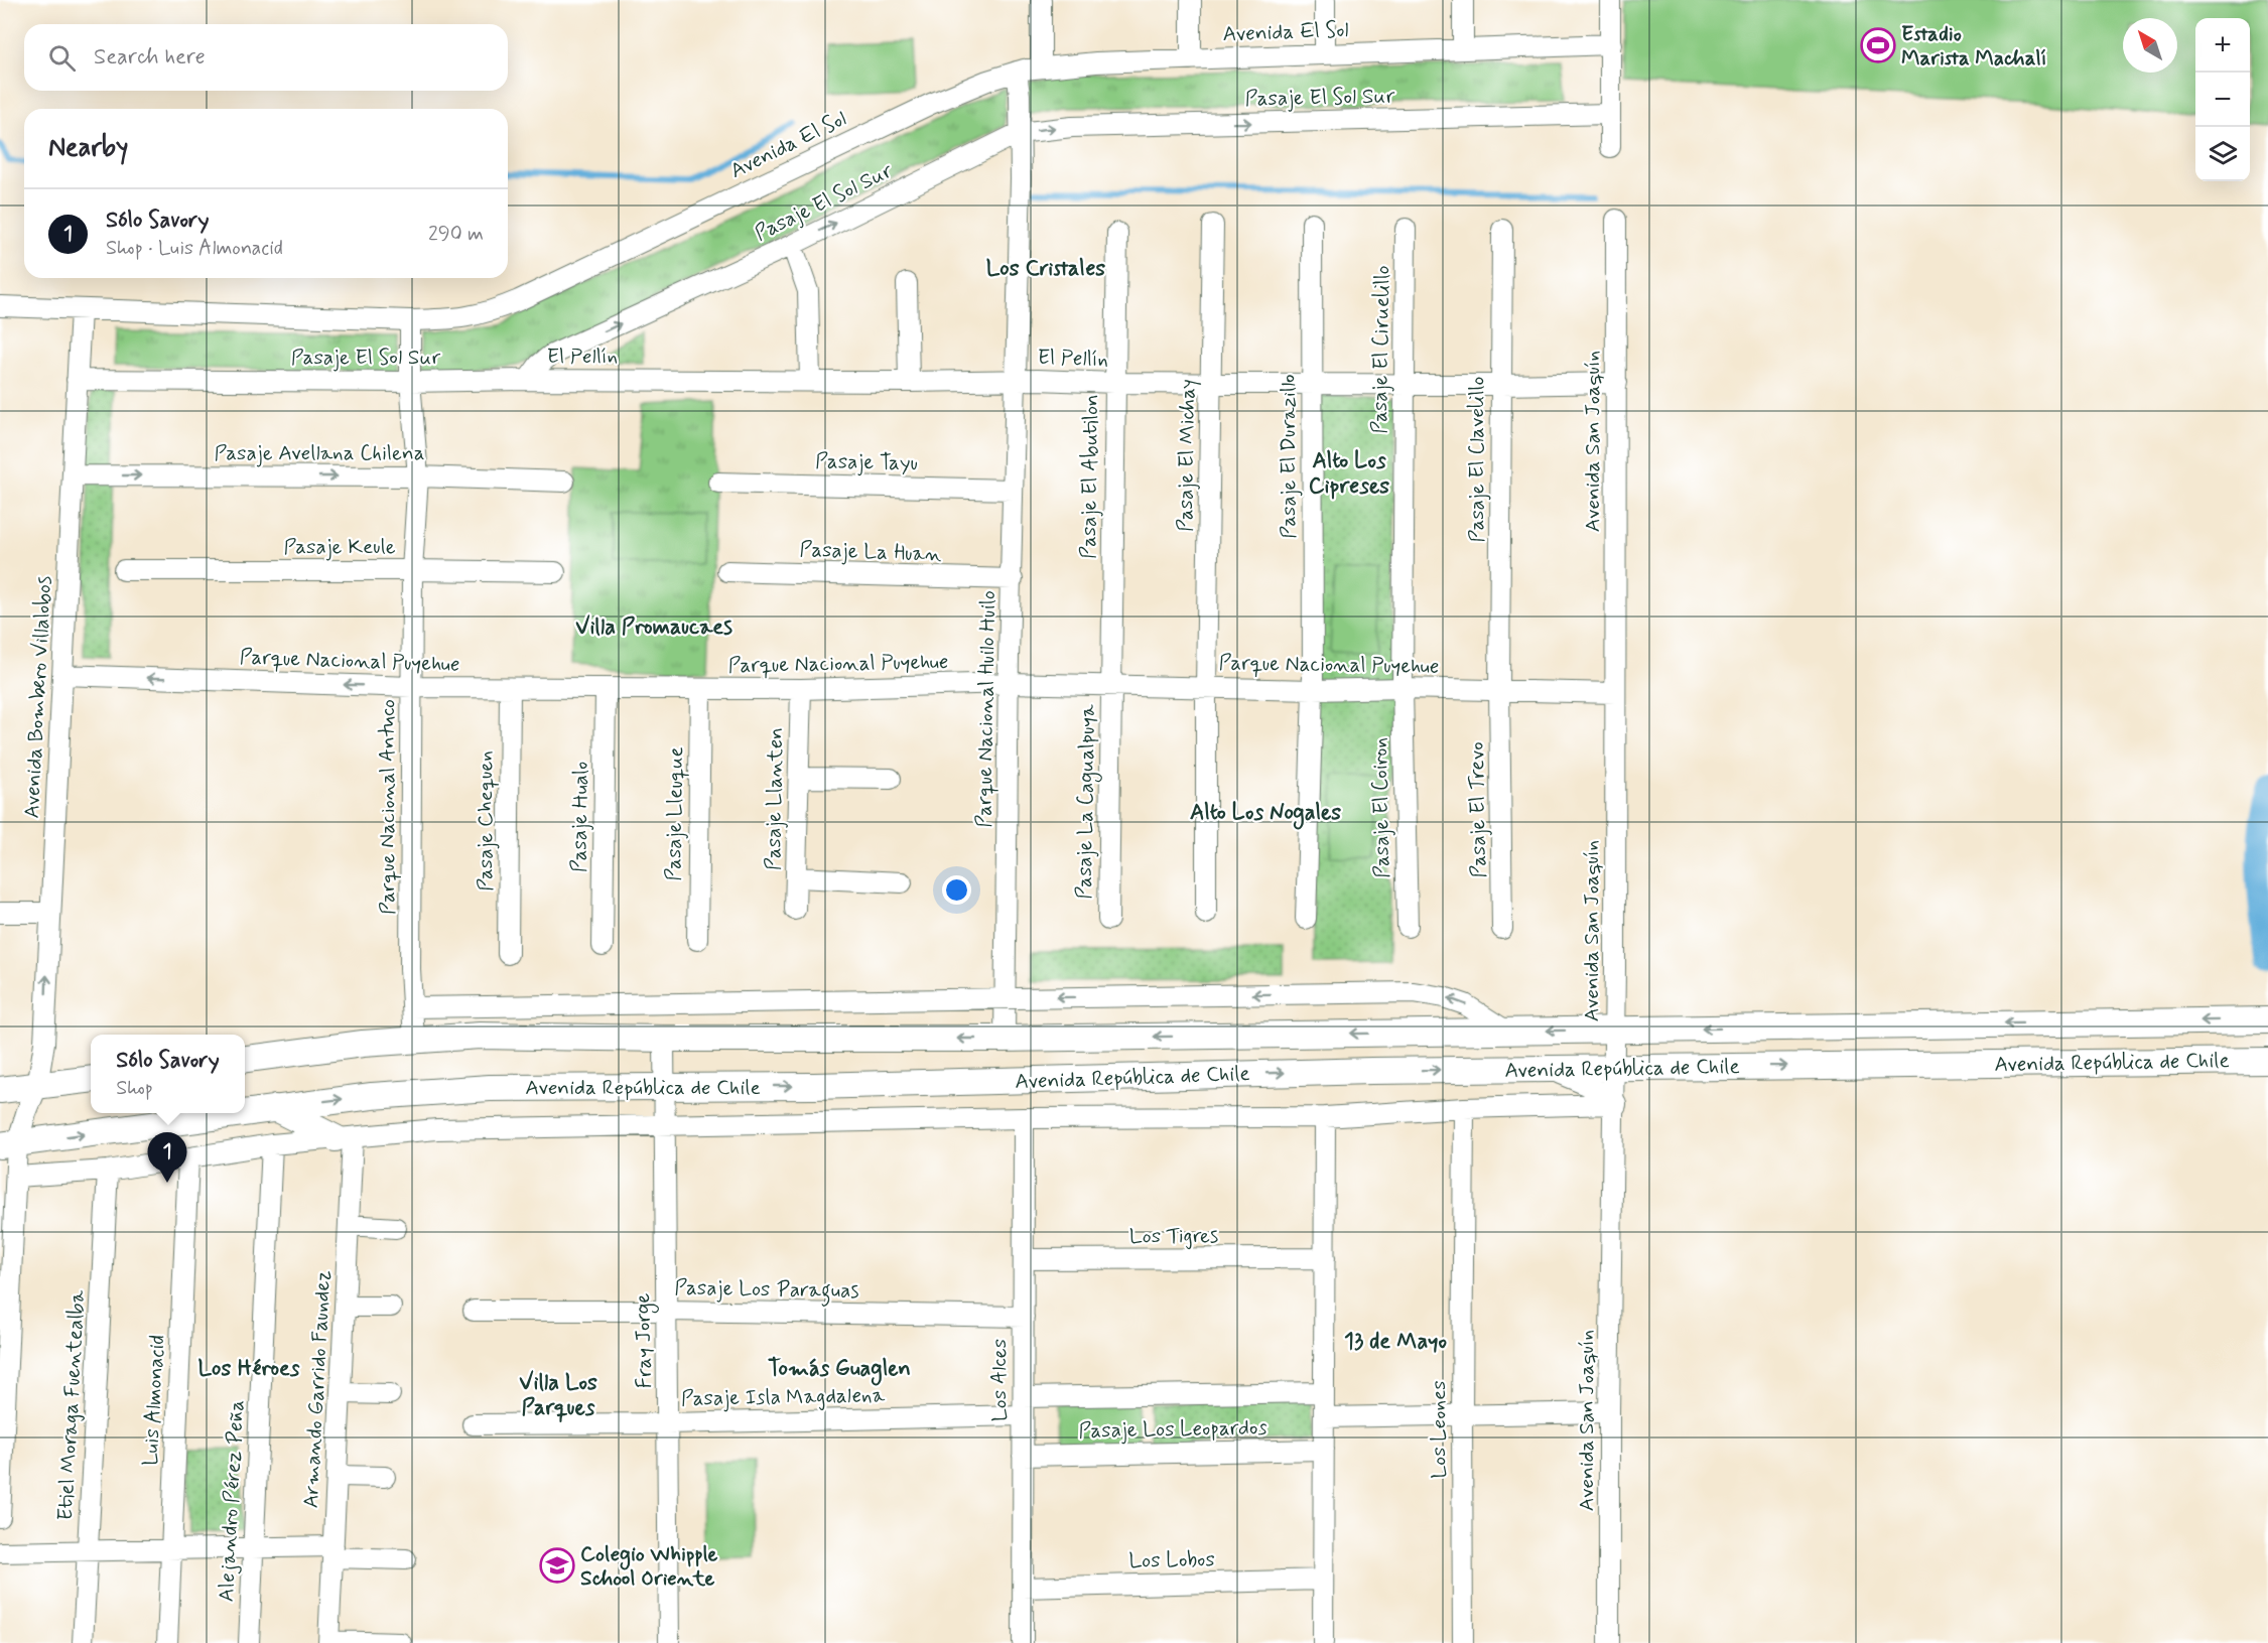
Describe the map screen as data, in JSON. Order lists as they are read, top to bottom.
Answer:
{
  "streets": {
    "main road": ["Avenida República de Chile"],
    "street": [
      "Avenida El Sol",
      "Pasaje El Sol Sur",
      "Pasaje El Ciruelillo",
      "El Pellín",
      "Avenida San Joaquín",
      "Pasaje Avellana Chilena",
      "Pasaje El Michay",
      "Pasaje El Durazillo",
      "Pasaje El Clavelillo",
      "Pasaje Tayu",
      "Pasaje El Abutilon",
      "Pasaje Keule",
      "Pasaje La Huan",
      "Parque Nacional Puyehue",
      "Avenida Bombero Villalobos",
      "Parque Nacional Huilo Huilo",
      "Pasaje Llanten",
      "Pasaje La Cagualpuya",
      "Parque Nacional Antuco",
      "Pasaje El Coiron",
      "Pasaje El Trevo",
      "Pasaje Lleuque",
      "Pasaje Hualo",
      "Pasaje Chequen",
      "Los Tigres",
      "Pasaje Los Paraguas",
      "Fray Jorge",
      "Los Alces",
      "Armando Garrido Faundez",
      "Pasaje Isla Magdalena",
      "Luis Almonacid",
      "Etiel Moraga Fuentealba",
      "Pasaje Los Leopardos",
      "Los Leones",
      "Alejandro Pérez Peña",
      "Los Lobos"
    ]
  },
  "crossings": [
    ["Avenida El Sol", "Avenida Bombero Villalobos"],
    ["Avenida El Sol", "Parque Nacional Huilo Huilo"],
    ["Avenida El Sol", "Parque Nacional Antuco"],
    ["Pasaje El Sol Sur", "El Pellín"],
    ["Pasaje El Sol Sur", "Avenida Bombero Villalobos"],
    ["Pasaje El Sol Sur", "Parque Nacional Huilo Huilo"],
    ["Pasaje El Sol Sur", "Parque Nacional Antuco"],
    ["Pasaje El Ciruelillo", "El Pellín"],
    ["Pasaje El Ciruelillo", "Parque Nacional Puyehue"],
    ["Pasaje El Ciruelillo", "Pasaje El Coiron"],
    ["El Pellín", "Avenida San Joaquín"],
    ["El Pellín", "Pasaje El Michay"],
    ["El Pellín", "Pasaje El Durazillo"],
    ["El Pellín", "Pasaje El Clavelillo"],
    ["El Pellín", "Pasaje El Abutilon"],
    ["El Pellín", "Parque Nacional Huilo Huilo"],
    ["Avenida San Joaquín", "Parque Nacional Puyehue"],
    ["Avenida San Joaquín", "Avenida República de Chile"],
    ["Pasaje Avellana Chilena", "Avenida Bombero Villalobos"],
    ["Pasaje Avellana Chilena", "Parque Nacional Antuco"],
    ["Pasaje El Michay", "Parque Nacional Puyehue"],
    ["Pasaje El Durazillo", "Parque Nacional Puyehue"],
    ["Pasaje El Clavelillo", "Parque Nacional Puyehue"],
    ["Pasaje El Clavelillo", "Pasaje El Trevo"],
    ["Pasaje Tayu", "Parque Nacional Huilo Huilo"],
    ["Pasaje El Abutilon", "Parque Nacional Puyehue"],
    ["Pasaje El Abutilon", "Pasaje La Cagualpuya"],
    ["Pasaje Keule", "Parque Nacional Antuco"],
    ["Pasaje La Huan", "Parque Nacional Huilo Huilo"],
    ["Parque Nacional Puyehue", "Avenida Bombero Villalobos"],
    ["Parque Nacional Puyehue", "Parque Nacional Huilo Huilo"],
    ["Parque Nacional Puyehue", "Pasaje Llanten"],
    ["Parque Nacional Puyehue", "Pasaje La Cagualpuya"],
    ["Parque Nacional Puyehue", "Parque Nacional Antuco"],
    ["Parque Nacional Puyehue", "Pasaje El Coiron"],
    ["Parque Nacional Puyehue", "Pasaje El Trevo"],
    ["Parque Nacional Puyehue", "Pasaje Lleuque"],
    ["Parque Nacional Puyehue", "Pasaje Hualo"],
    ["Parque Nacional Puyehue", "Pasaje Chequen"],
    ["Avenida Bombero Villalobos", "Avenida República de Chile"],
    ["Parque Nacional Huilo Huilo", "Avenida República de Chile"],
    ["Parque Nacional Antuco", "Avenida República de Chile"],
    ["Avenida República de Chile", "Fray Jorge"],
    ["Avenida República de Chile", "Los Alces"],
    ["Avenida República de Chile", "Armando Garrido Faundez"],
    ["Avenida República de Chile", "Luis Almonacid"],
    ["Avenida República de Chile", "Etiel Moraga Fuentealba"],
    ["Avenida República de Chile", "Los Leones"],
    ["Avenida República de Chile", "Alejandro Pérez Peña"],
    ["Los Tigres", "Los Alces"],
    ["Pasaje Los Paraguas", "Fray Jorge"],
    ["Pasaje Los Paraguas", "Los Alces"],
    ["Fray Jorge", "Pasaje Isla Magdalena"],
    ["Los Alces", "Pasaje Isla Magdalena"],
    ["Los Alces", "Pasaje Los Leopardos"],
    ["Los Alces", "Los Lobos"]
  ],
  "one_way": ["Pasaje El Sol Sur", "Pasaje Avellana Chilena"],
  "districts": [
    "Los Cristales",
    "Alto Los Cipreses",
    "Villa Promaucaes",
    "Alto Los Nogales",
    "13 de Mayo",
    "Los Héroes",
    "Tomás Guaglen",
    "Villa Los Parques"
  ],
  "places": {
    "sports": ["Estadio Marista Machalí"],
    "school or university": ["Colegio Whipple School Oriente"]
  },
  "north": "top left",
  "page": {
    "map_buttons": ["+", "−"],
    "search": "Search here",
    "heading": "Nearby",
    "list": [
      {
        "mark": "1",
        "name": "Sólo Savory",
        "note": "Shop · Luis Almonacid",
        "value": "290 m"
      }
    ],
    "popup": ["Sólo Savory", "Shop"],
    "pins": "1"
  }
}
